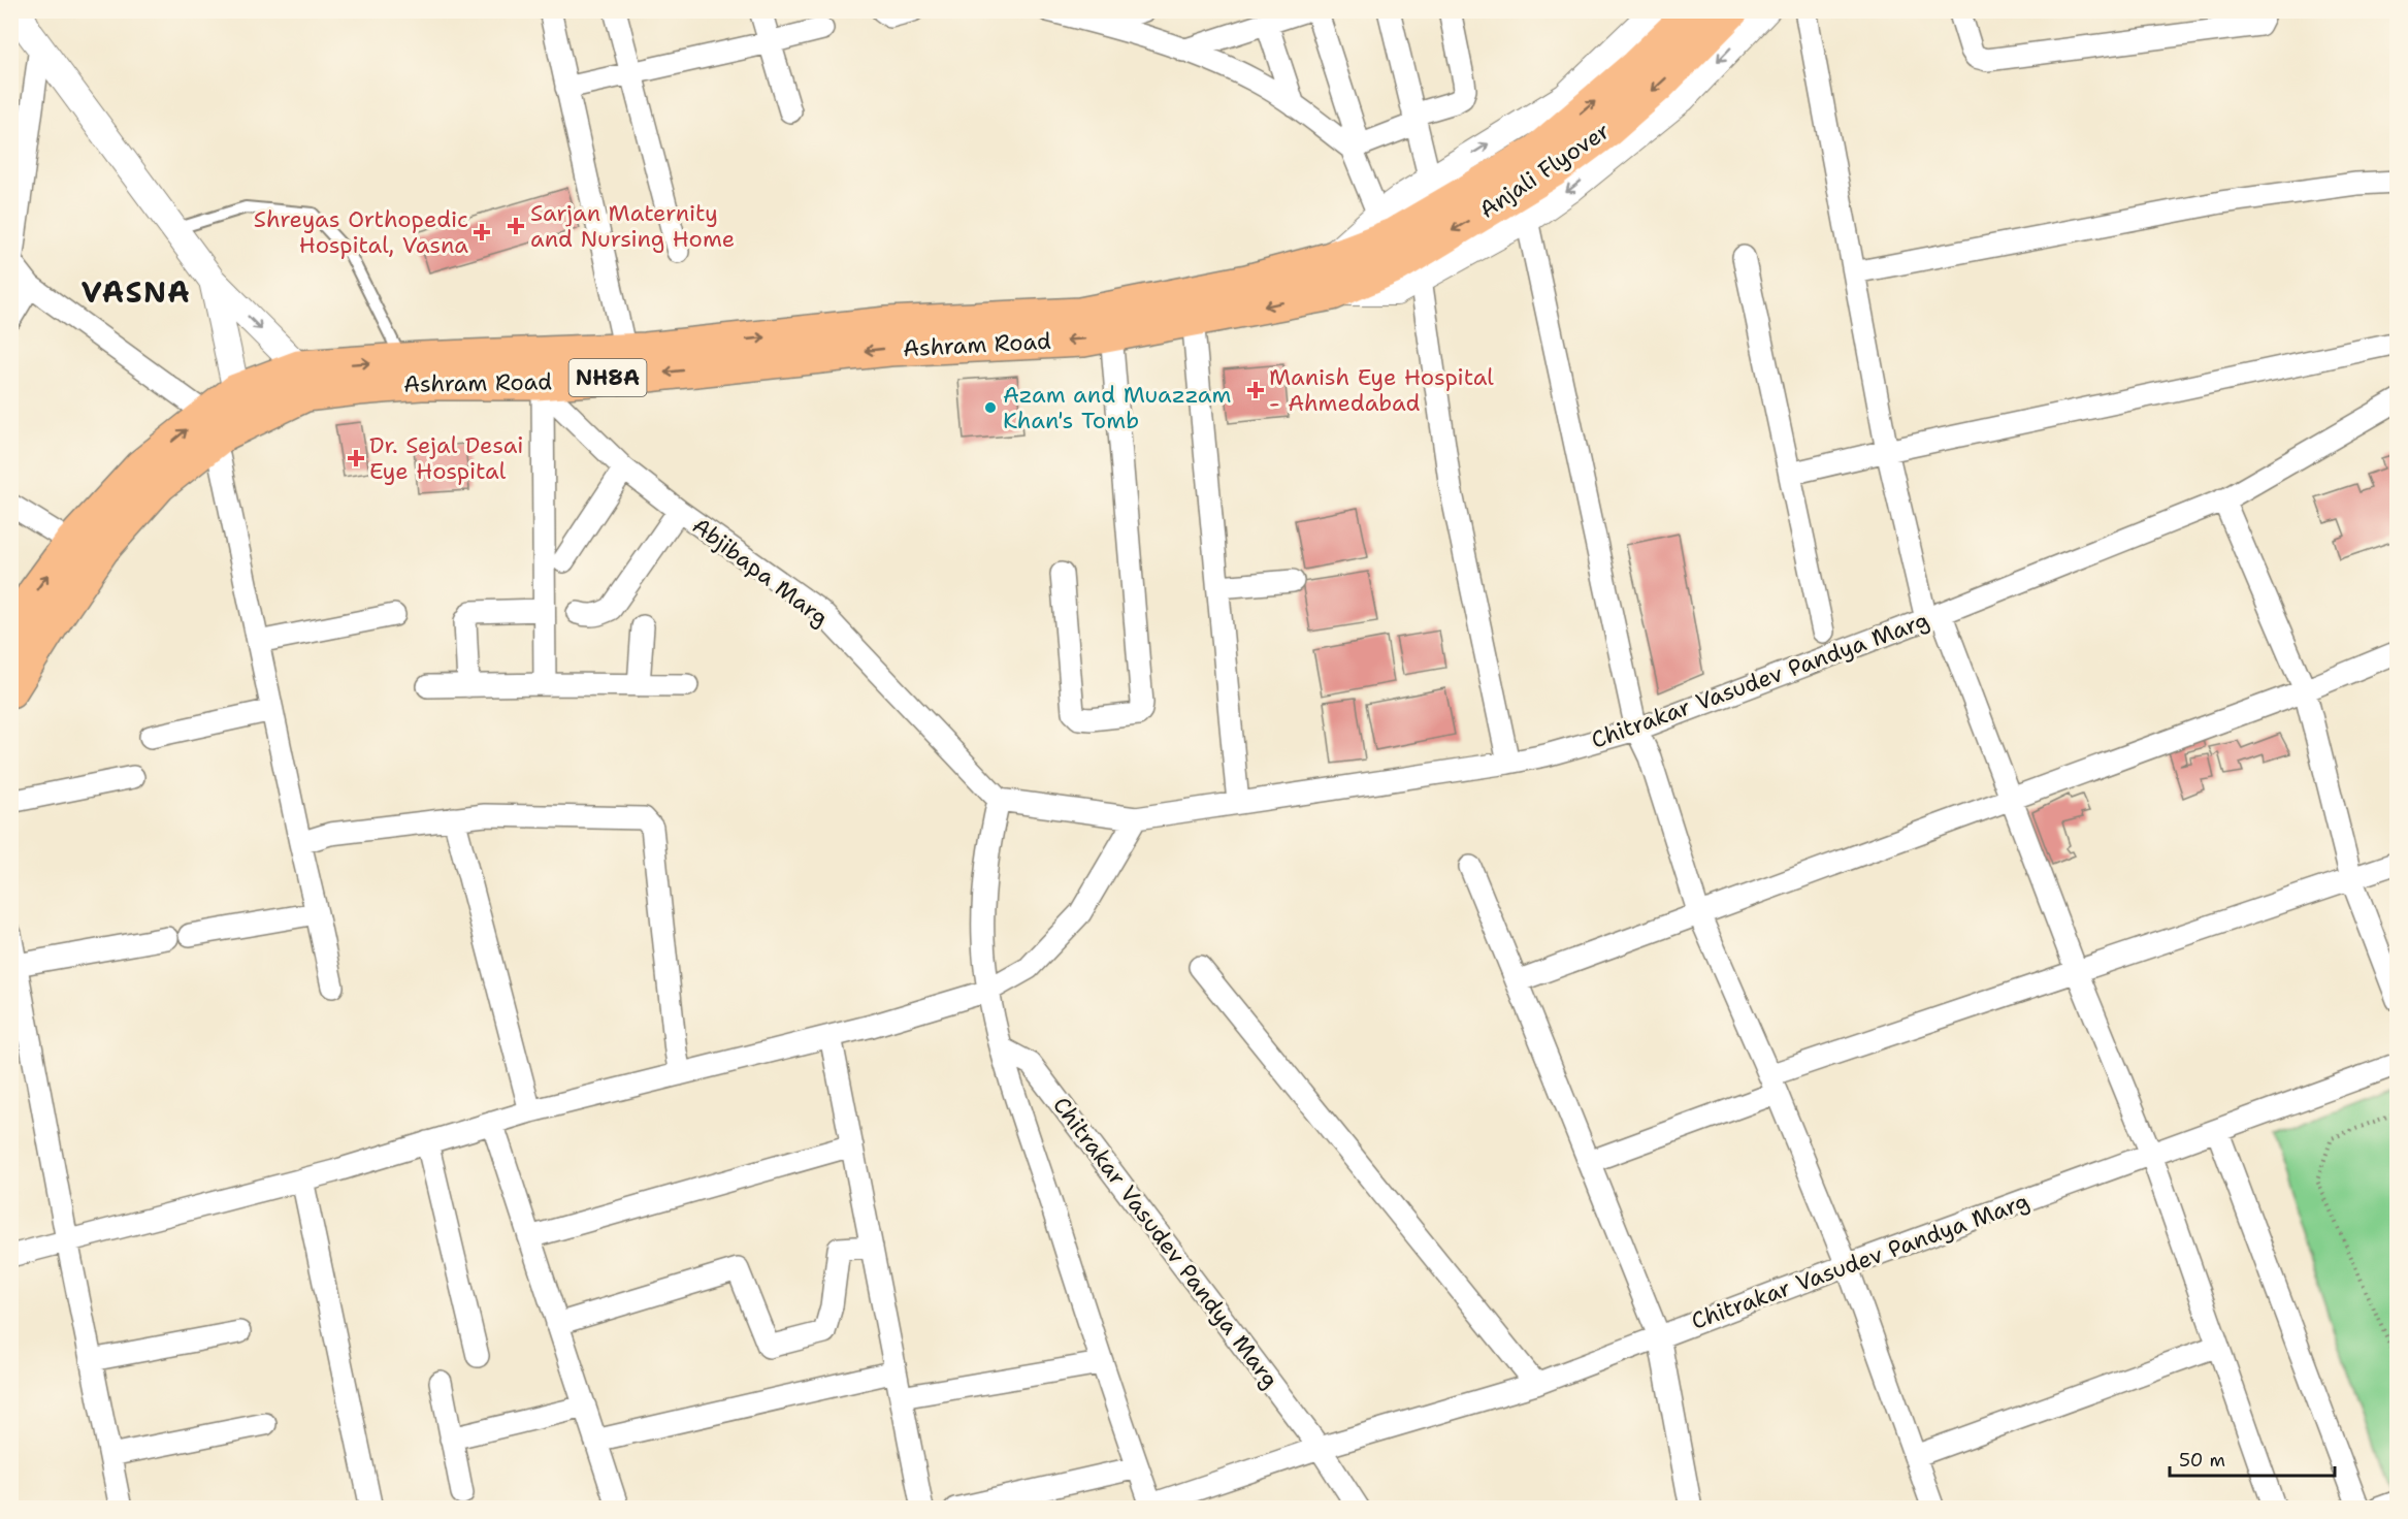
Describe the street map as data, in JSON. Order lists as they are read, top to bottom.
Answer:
{
  "streets": {
    "main road": ["Anjali Flyover", "Ashram Road", "NH8A"],
    "street": ["Abjibapa Marg", "Chitrakar Vasudev Pandya Marg"]
  },
  "crossings": [
    ["Anjali Flyover", "Ashram Road"],
    ["Ashram Road", "Abjibapa Marg"],
    ["Abjibapa Marg", "Chitrakar Vasudev Pandya Marg"]
  ],
  "districts": ["VASNA"],
  "places": {
    "health": [
      "Sarjan Maternity and Nursing Home",
      "Shreyas Orthopedic Hospital, Vasna",
      "Manish Eye Hospital - Ahmedabad",
      "Dr. Sejal Desai Eye Hospital"
    ],
    "other": ["Azam and Muazzam Khan's Tomb"]
  },
  "scale_bar": "50 m"
}
